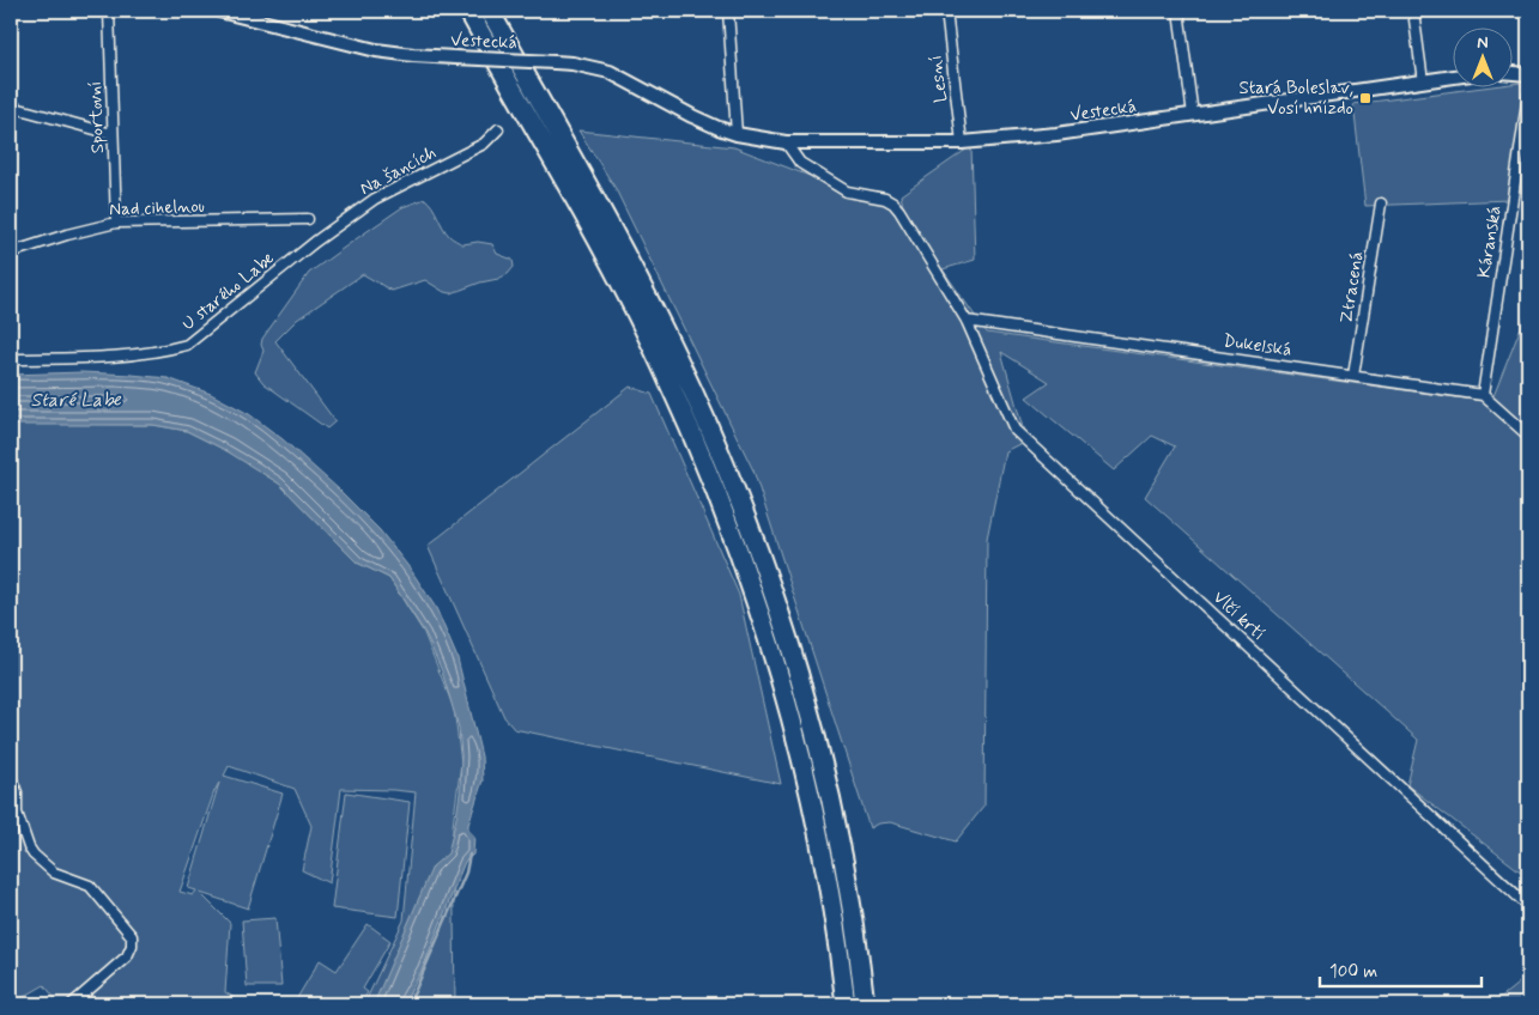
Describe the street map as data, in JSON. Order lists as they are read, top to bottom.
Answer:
{
  "streets": {
    "street": [
      "Vestecká",
      "Lesní",
      "Sportovní",
      "Na šancích",
      "Nad cihelnou",
      "Káranská",
      "Ztracená",
      "U starého Labe",
      "Dukelská",
      "Vlčí krtí"
    ]
  },
  "crossings": [
    ["Vestecká", "Lesní"],
    ["Vestecká", "Vlčí krtí"],
    ["Sportovní", "Nad cihelnou"],
    ["Na šancích", "U starého Labe"],
    ["Káranská", "Dukelská"],
    ["Ztracená", "Dukelská"],
    ["Dukelská", "Vlčí krtí"]
  ],
  "water": ["Staré Labe"],
  "places": {
    "transit": ["Stará Boleslav, Vosí hnízdo"]
  },
  "scale_bar": "100 m",
  "north": "top"
}
